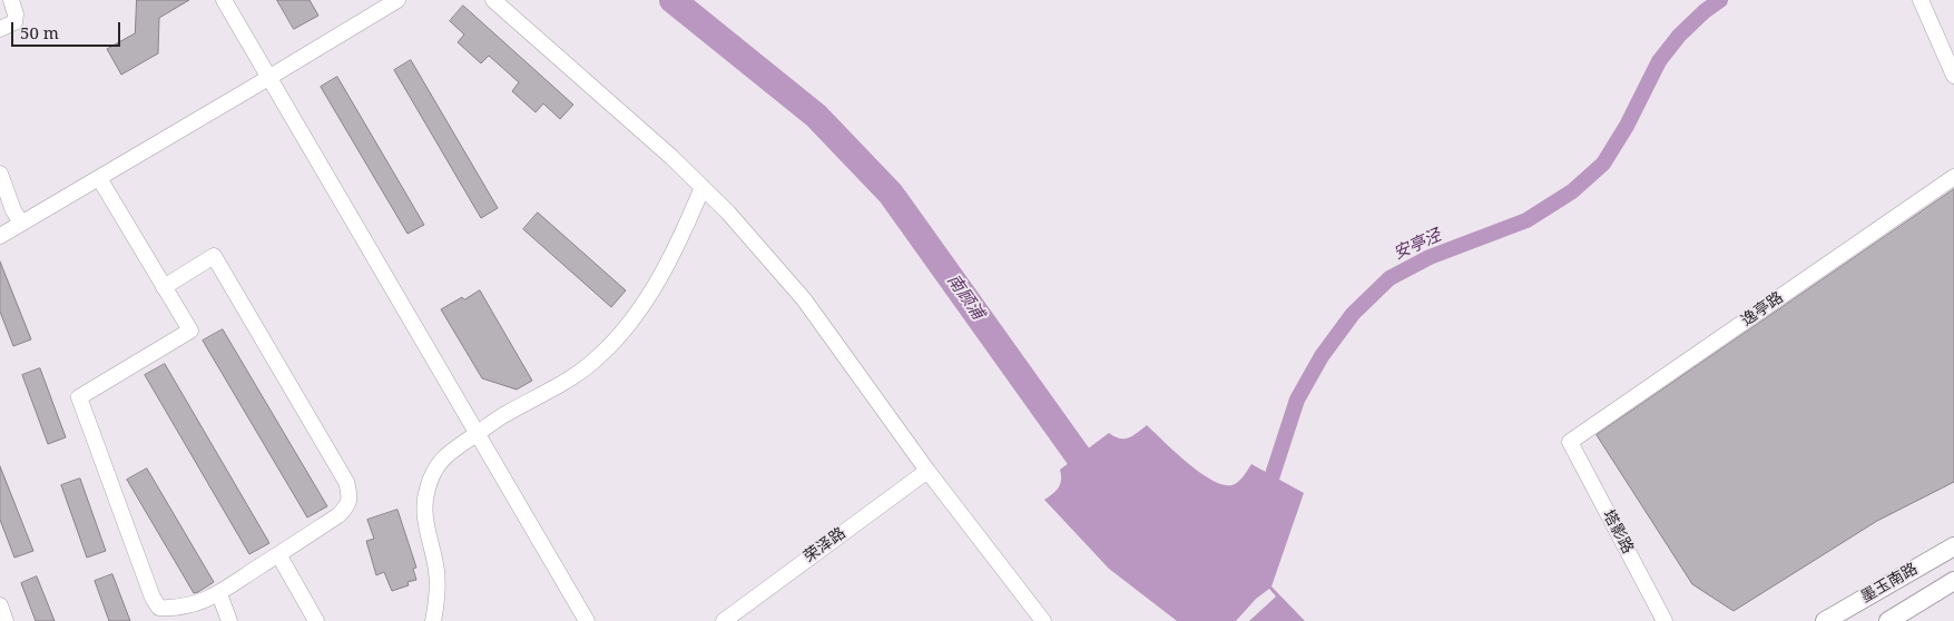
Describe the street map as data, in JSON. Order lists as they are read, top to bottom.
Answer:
{
  "streets": {
    "main road": ["墨玉南路"],
    "street": ["逸亭路", "塔影路", "荣泽路"]
  },
  "crossings": [
    ["逸亭路", "塔影路"]
  ],
  "water": ["安亭泾", "南顾浦"],
  "scale_bar": "50 m"
}
